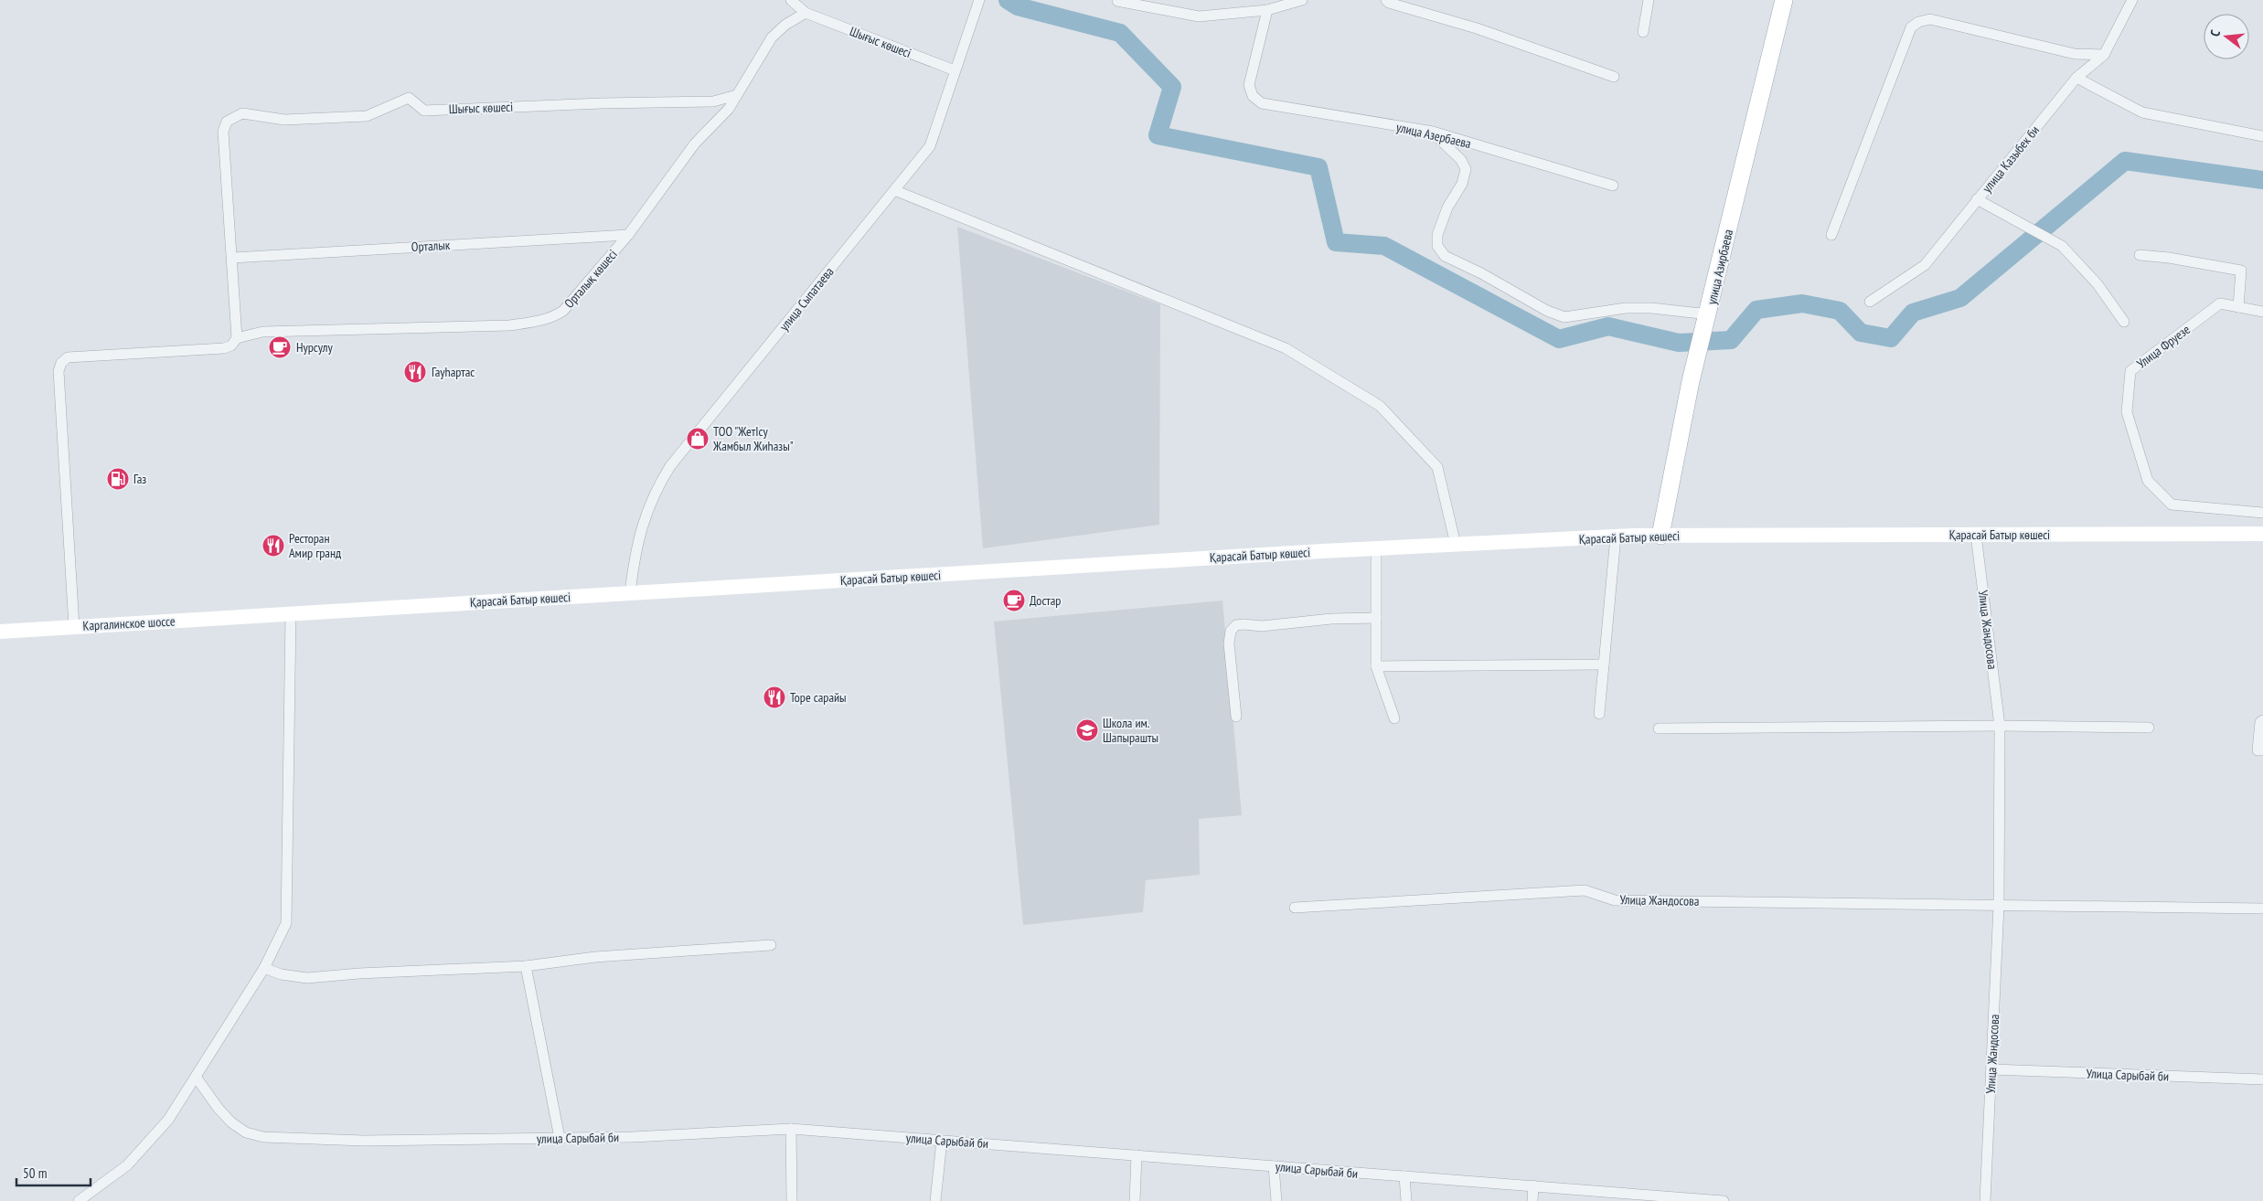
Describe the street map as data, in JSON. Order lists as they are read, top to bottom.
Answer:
{
  "streets": {
    "main road": ["улица Азирбаева", "Қарасай Батыр көшесі", "Каргалинское шоссе"],
    "street": [
      "Шығыс көшесі",
      "улица Азербаева",
      "улица Казыбек би",
      "Орталык",
      "Орталық көшесі",
      "улица Сыпатаева",
      "Улица Фруезе",
      "Улица Жандосова",
      "Улица Сарыбай би",
      "улица Сарыбай би"
    ]
  },
  "crossings": [
    ["Шығыс көшесі", "Орталык"],
    ["Шығыс көшесі", "Орталық көшесі"],
    ["Шығыс көшесі", "улица Сыпатаева"],
    ["Орталык", "Орталық көшесі"],
    ["улица Азирбаева", "Қарасай Батыр көшесі"],
    ["Орталық көшесі", "Каргалинское шоссе"],
    ["улица Сыпатаева", "Қарасай Батыр көшесі"],
    ["Қарасай Батыр көшесі", "Каргалинское шоссе"],
    ["Қарасай Батыр көшесі", "Улица Жандосова"],
    ["Улица Жандосова", "Улица Сарыбай би"]
  ],
  "places": {
    "cafe": ["Нурсулу", "Достар"],
    "restaurant": ["Гауhартас", "Ресторан Амир гранд", "Торе сарайы"],
    "shop": ["ТОО \"ЖетIсу Жамбыл Жиhазы\""],
    "fuel station": ["Газ"],
    "school or university": ["Школа им. Шапырашты"]
  },
  "scale_bar": "50 m",
  "north": "left"
}
